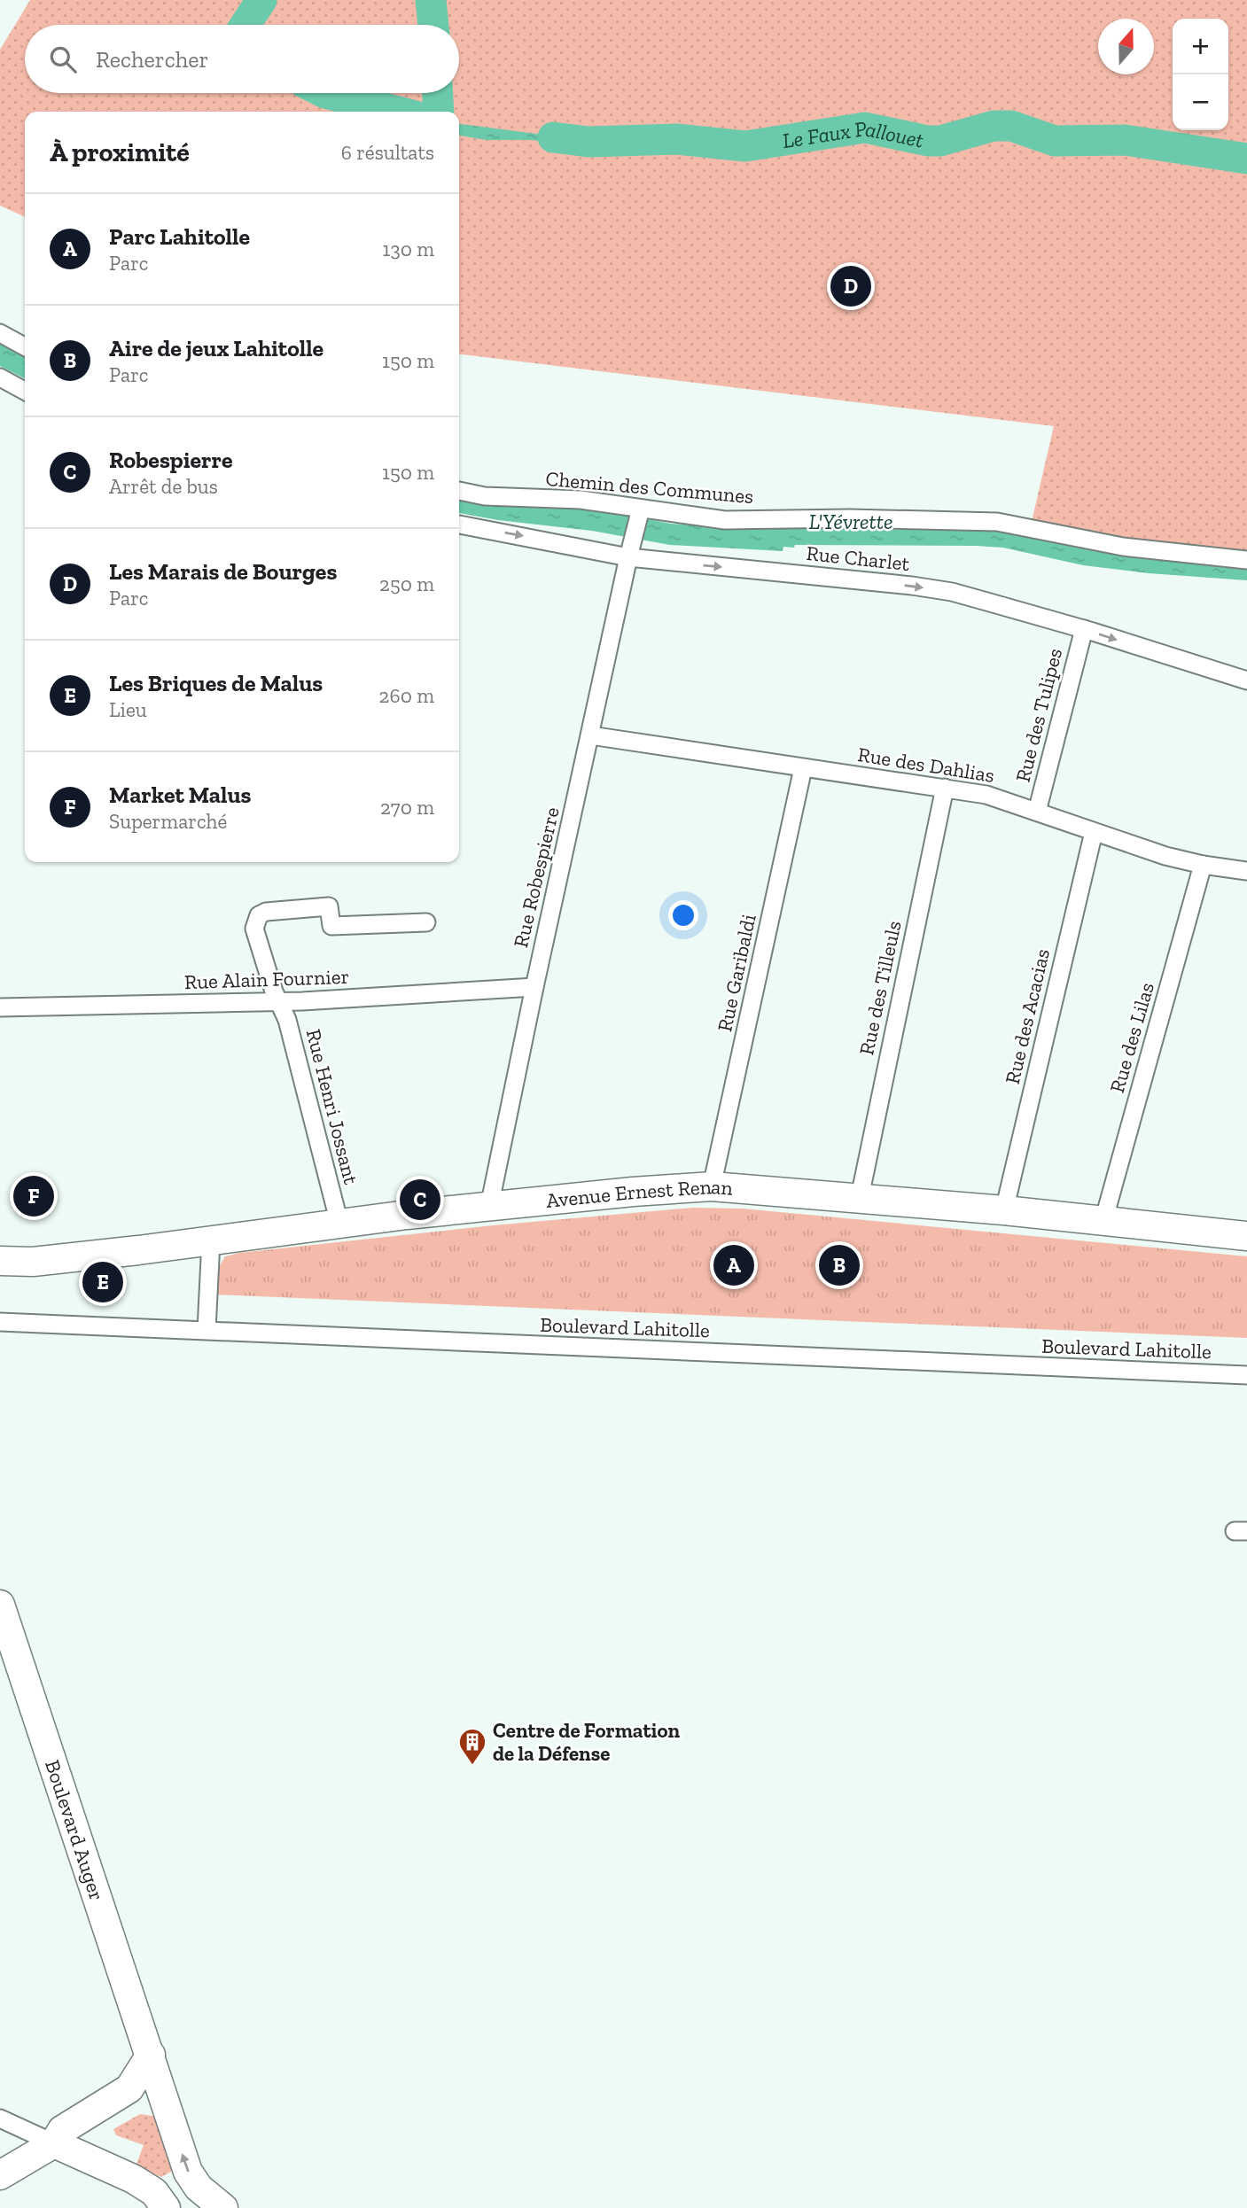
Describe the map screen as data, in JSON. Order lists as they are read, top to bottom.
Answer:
{
  "streets": {
    "main road": ["Avenue Ernest Renan", "Boulevard Auger"],
    "street": [
      "Chemin des Communes",
      "Rue Charlet",
      "Rue des Tulipes",
      "Rue des Dahlias",
      "Rue Robespierre",
      "Rue Garibaldi",
      "Rue Alain Fournier",
      "Rue des Tilleuls",
      "Rue des Acacias",
      "Rue des Lilas",
      "Rue Henri Jossant",
      "Boulevard Lahitolle"
    ]
  },
  "crossings": [
    ["Chemin des Communes", "Rue Robespierre"],
    ["Rue Charlet", "Rue des Tulipes"],
    ["Rue Charlet", "Rue Robespierre"],
    ["Rue des Tulipes", "Rue des Dahlias"],
    ["Rue des Dahlias", "Rue Robespierre"],
    ["Rue des Dahlias", "Rue Garibaldi"],
    ["Rue des Dahlias", "Rue des Tilleuls"],
    ["Rue des Dahlias", "Rue des Acacias"],
    ["Rue des Dahlias", "Rue des Lilas"],
    ["Rue Robespierre", "Rue Alain Fournier"],
    ["Rue Robespierre", "Avenue Ernest Renan"],
    ["Rue Garibaldi", "Avenue Ernest Renan"],
    ["Rue Alain Fournier", "Rue Henri Jossant"],
    ["Rue des Tilleuls", "Avenue Ernest Renan"],
    ["Rue des Acacias", "Avenue Ernest Renan"],
    ["Rue des Lilas", "Avenue Ernest Renan"],
    ["Rue Henri Jossant", "Avenue Ernest Renan"]
  ],
  "one_way": ["Rue Charlet"],
  "water": ["Le Faux Pallouet", "L'Yévrette"],
  "places": {
    "building": ["Centre de Formation de la Défense"]
  },
  "north": "top",
  "page": {
    "map_buttons": ["+", "−"],
    "search": "Rechercher",
    "heading": ["À proximité", "6 résultats"],
    "list": [
      {
        "mark": "A",
        "name": "Parc Lahitolle",
        "note": "Parc",
        "value": "130 m"
      },
      {
        "mark": "B",
        "name": "Aire de jeux Lahitolle",
        "note": "Parc",
        "value": "150 m"
      },
      {
        "mark": "C",
        "name": "Robespierre",
        "note": "Arrêt de bus",
        "value": "150 m"
      },
      {
        "mark": "D",
        "name": "Les Marais de Bourges",
        "note": "Parc",
        "value": "250 m"
      },
      {
        "mark": "E",
        "name": "Les Briques de Malus",
        "note": "Lieu",
        "value": "260 m"
      },
      {
        "mark": "F",
        "name": "Market Malus",
        "note": "Supermarché",
        "value": "270 m"
      }
    ],
    "pins": [
      "D",
      "F",
      "C",
      "A",
      "B",
      "E"
    ]
  }
}
